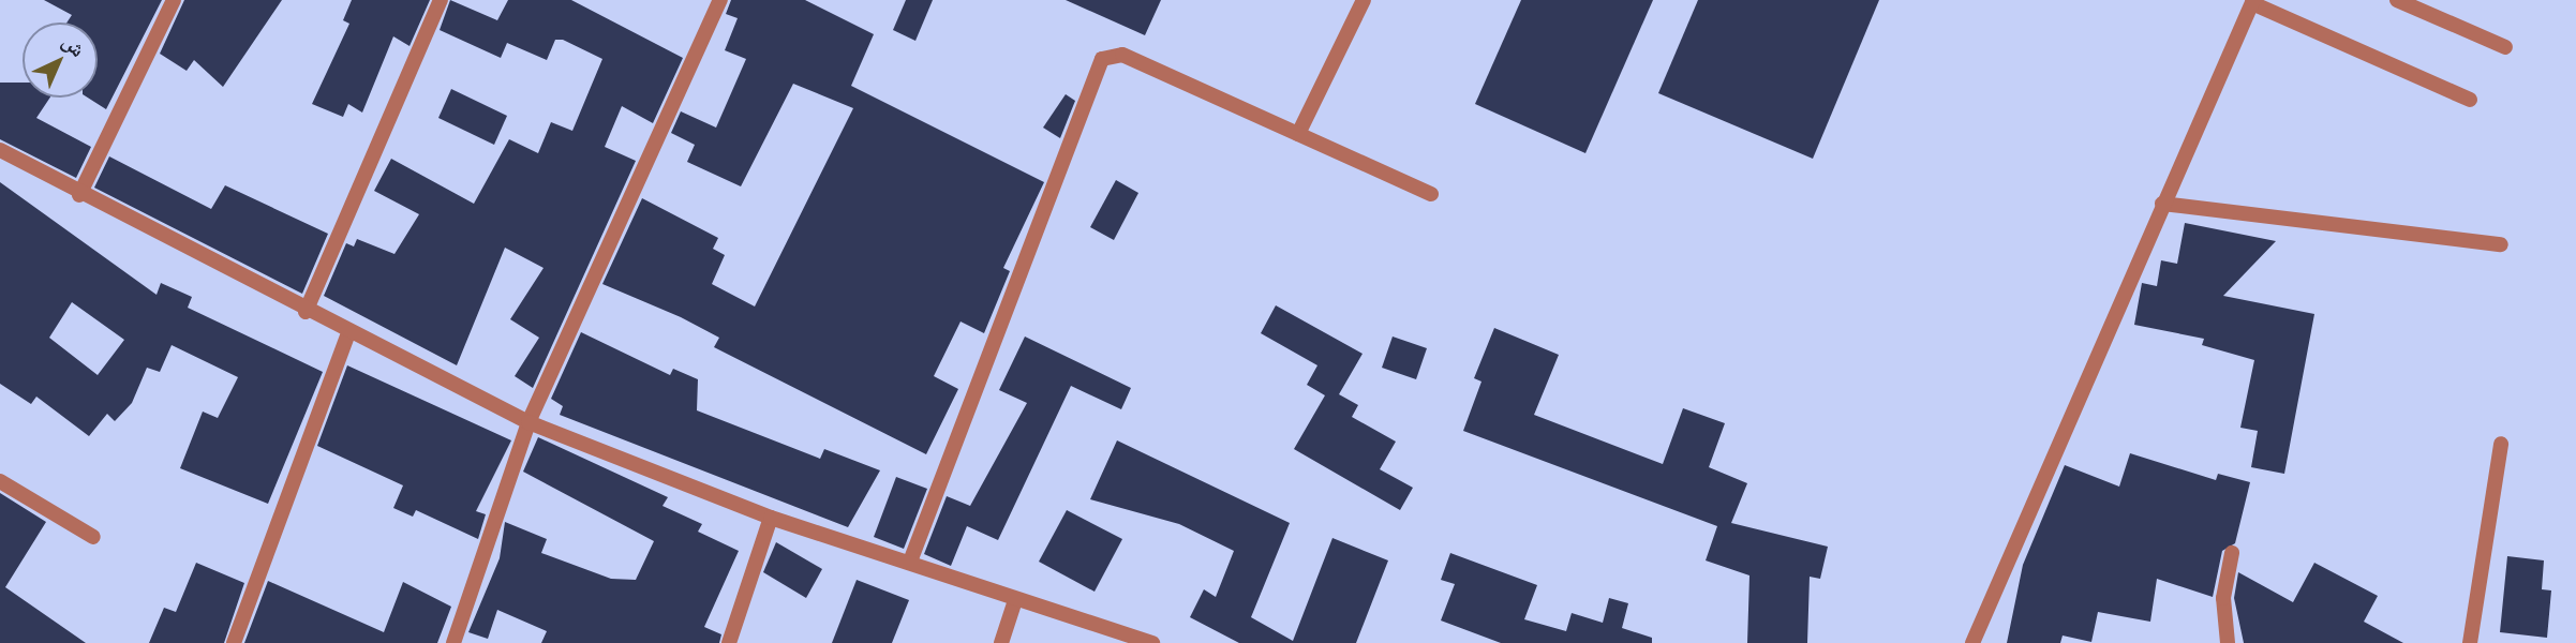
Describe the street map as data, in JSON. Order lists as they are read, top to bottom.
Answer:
{
  "north": "top right"
}
